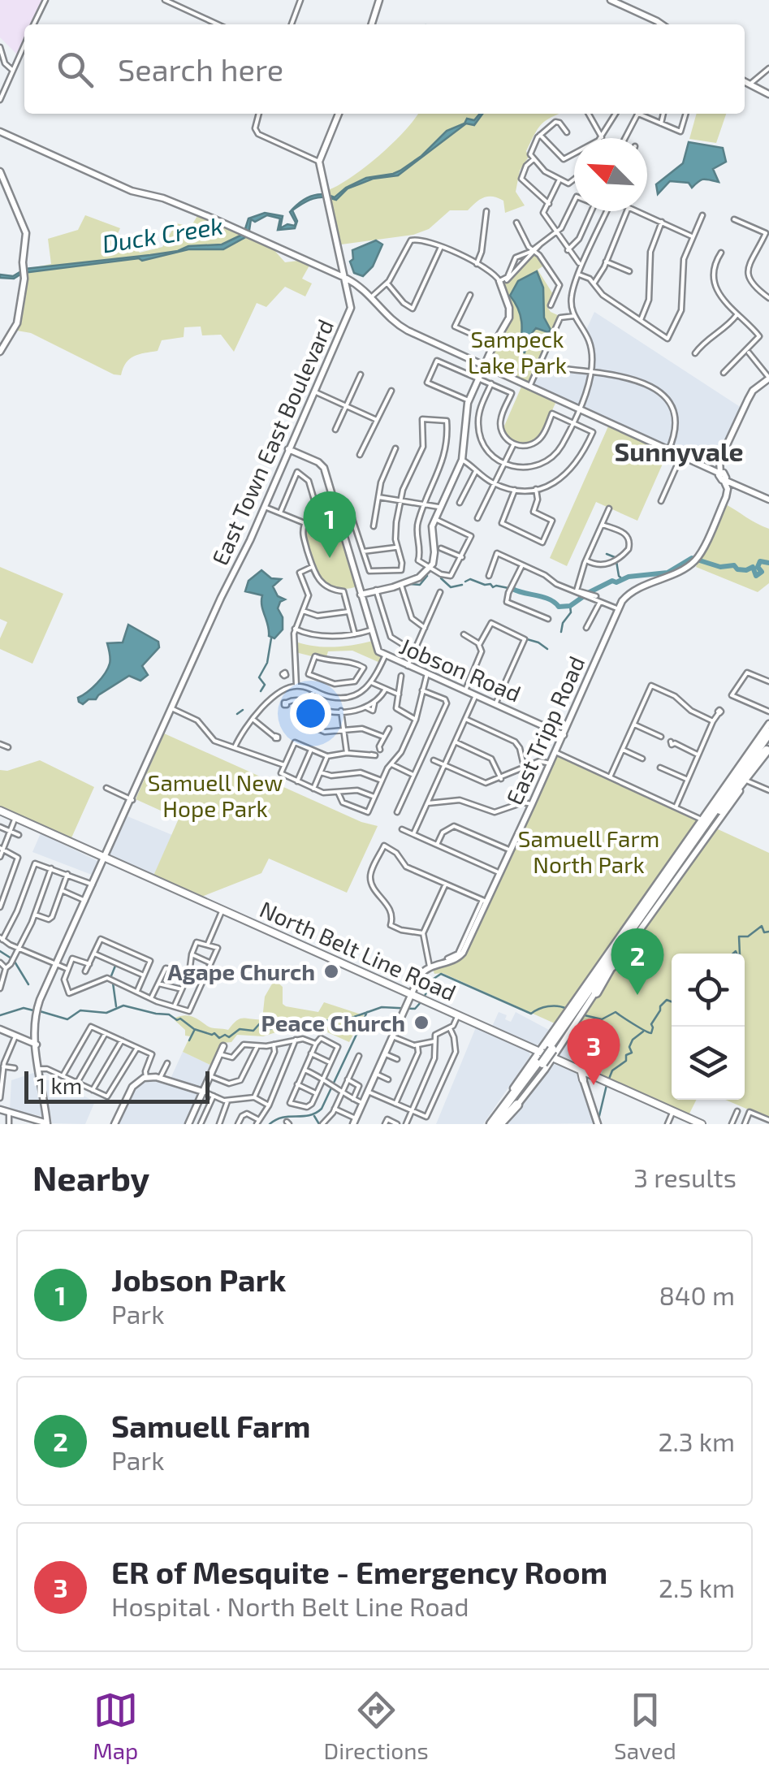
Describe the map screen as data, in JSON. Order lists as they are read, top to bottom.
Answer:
{
  "streets": {
    "main road": ["North Belt Line Road"],
    "street": ["East Town East Boulevard", "Jobson Road", "East Tripp Road"]
  },
  "crossings": [
    ["East Town East Boulevard", "Jobson Road"],
    ["East Town East Boulevard", "North Belt Line Road"],
    ["Jobson Road", "East Tripp Road"],
    ["East Tripp Road", "North Belt Line Road"]
  ],
  "districts": ["Sunnyvale"],
  "water": ["Duck Creek"],
  "parks": ["Sampeck Lake Park", "Samuell New Hope Park", "Samuell Farm North Park"],
  "places": ["Agape Church", "Peace Church"],
  "scale_bar": "1 km",
  "north": "top left",
  "page": {
    "search": "Search here",
    "pins": ["1", "2", "3"],
    "scale": "1 km",
    "heading": ["Nearby", "3 results"],
    "list": [
      {
        "mark": "1",
        "name": "Jobson Park",
        "note": "Park",
        "value": "840 m"
      },
      {
        "mark": "2",
        "name": "Samuell Farm",
        "note": "Park",
        "value": "2.3 km"
      },
      {
        "mark": "3",
        "name": "ER of Mesquite - Emergency Room",
        "note": "Hospital · North Belt Line Road",
        "value": "2.5 km"
      }
    ],
    "nav": ["Map", "Directions", "Saved"]
  }
}
